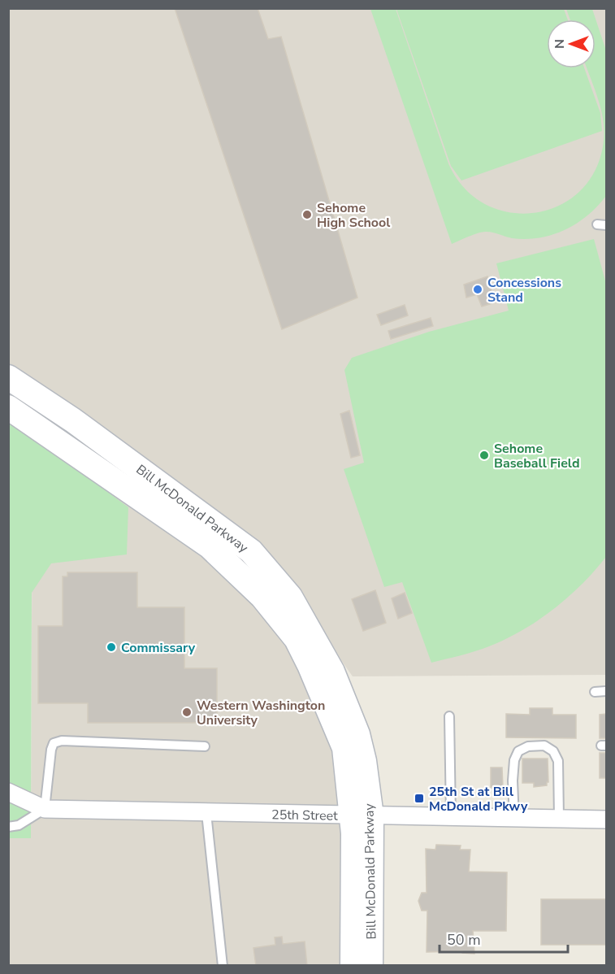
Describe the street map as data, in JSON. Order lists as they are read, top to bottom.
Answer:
{
  "streets": {
    "main road": ["Bill McDonald Parkway"],
    "street": ["25th Street"]
  },
  "crossings": [
    ["Bill McDonald Parkway", "25th Street"]
  ],
  "places": {
    "other": [
      "Sehome High School",
      "Concessions Stand",
      "Sehome Baseball Field",
      "Commissary",
      "Western Washington University"
    ],
    "transit": ["25th St at Bill McDonald Pkwy"]
  },
  "scale_bar": "50 m",
  "north": "left"
}
